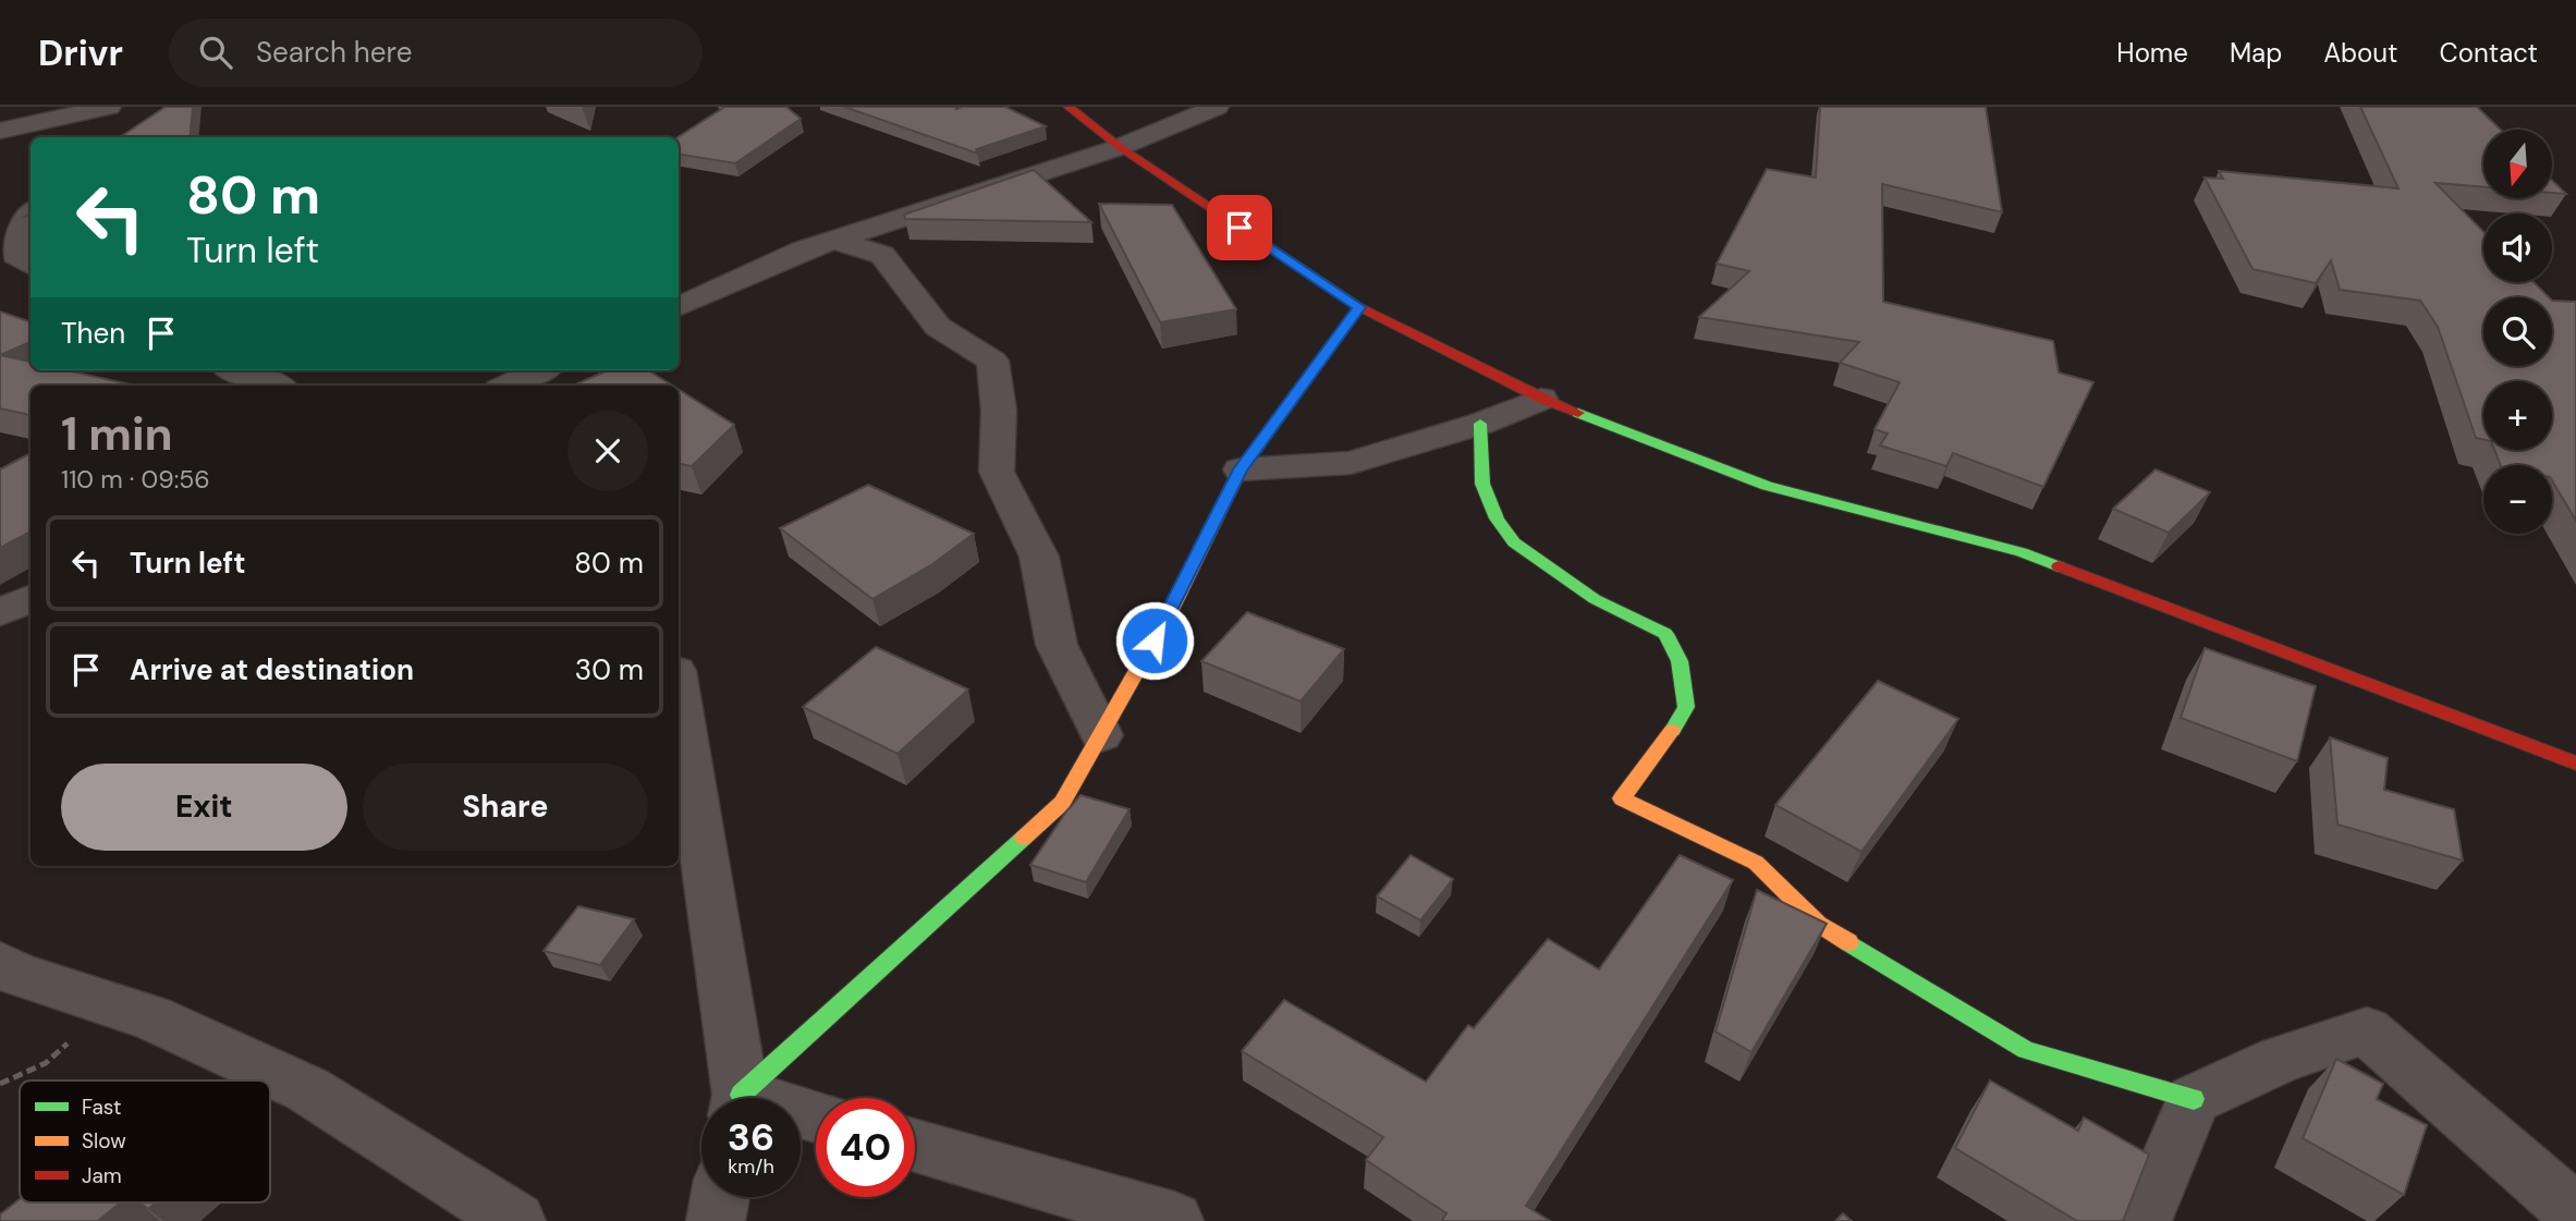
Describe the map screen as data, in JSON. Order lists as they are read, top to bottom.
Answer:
{
  "legend": ["Fast", "Slow", "Jam"],
  "north": "bottom",
  "page": {
    "header": "Drivr",
    "search": "Search here",
    "nav": [
      "Home",
      "Map",
      "About",
      "Contact"
    ],
    "map_buttons": ["+", "−"],
    "turn": ["80 m", "Turn left"],
    "then": "Then",
    "heading": ["1 min", "110 m · 09:56"],
    "list": [
      {
        "name": "Turn left",
        "value": "80 m"
      },
      {
        "name": "Arrive at destination",
        "value": "30 m"
      }
    ],
    "buttons": ["Exit", "Share"],
    "speed": "36 km/h",
    "limit": "40"
  }
}
